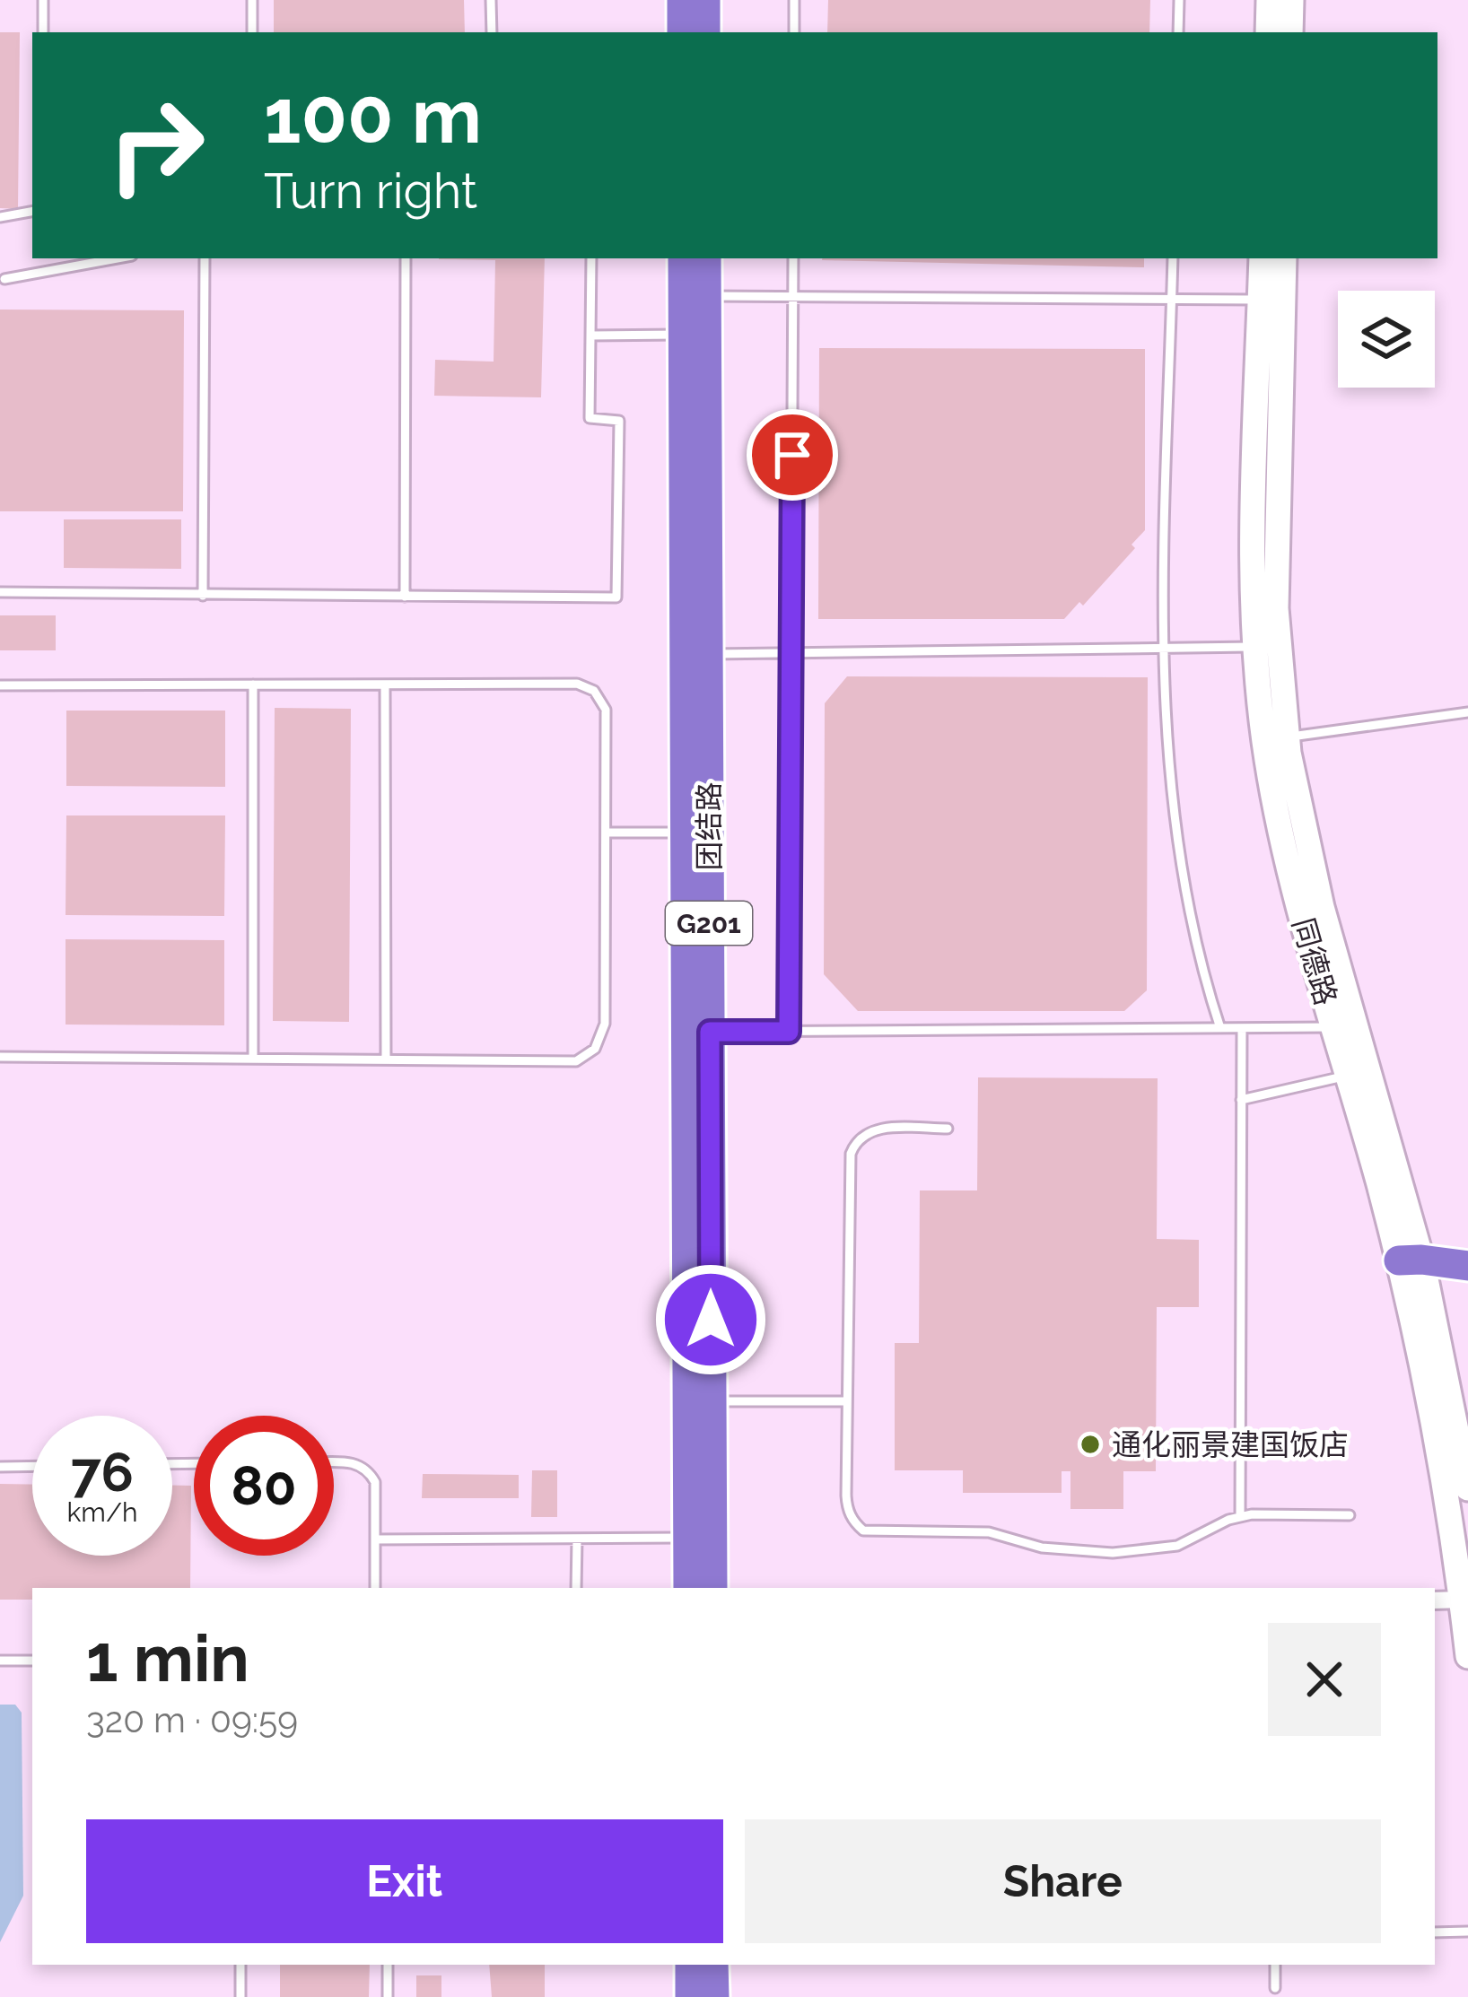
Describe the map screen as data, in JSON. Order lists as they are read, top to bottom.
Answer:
{
  "streets": {
    "highway": ["团结路", "G201"],
    "main road": ["同德路"]
  },
  "places": ["通化丽景建国饭店"],
  "page": {
    "turn": ["100 m", "Turn right"],
    "speed": "76 km/h",
    "limit": "80",
    "heading": ["1 min", "320 m · 09:59"],
    "buttons": ["Exit", "Share"]
  }
}
